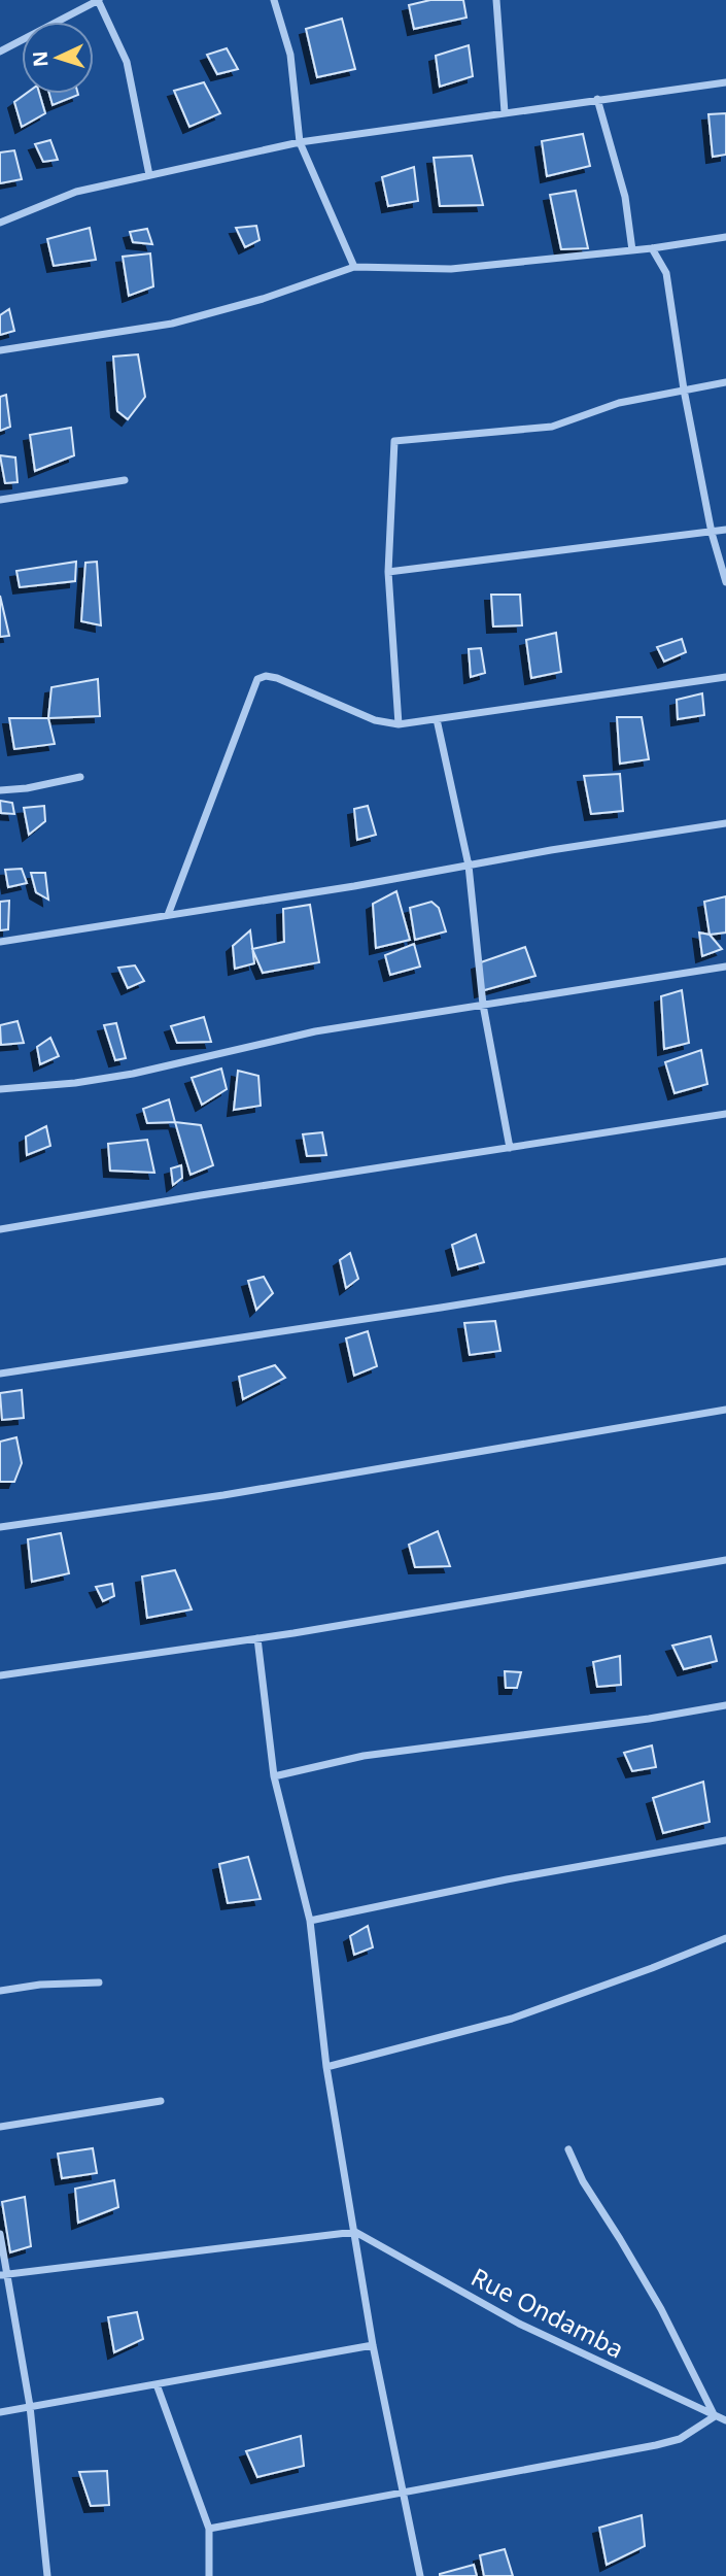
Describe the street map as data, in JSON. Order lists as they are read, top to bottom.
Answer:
{
  "streets": {
    "street": ["Rue Ondamba"]
  },
  "north": "left"
}
